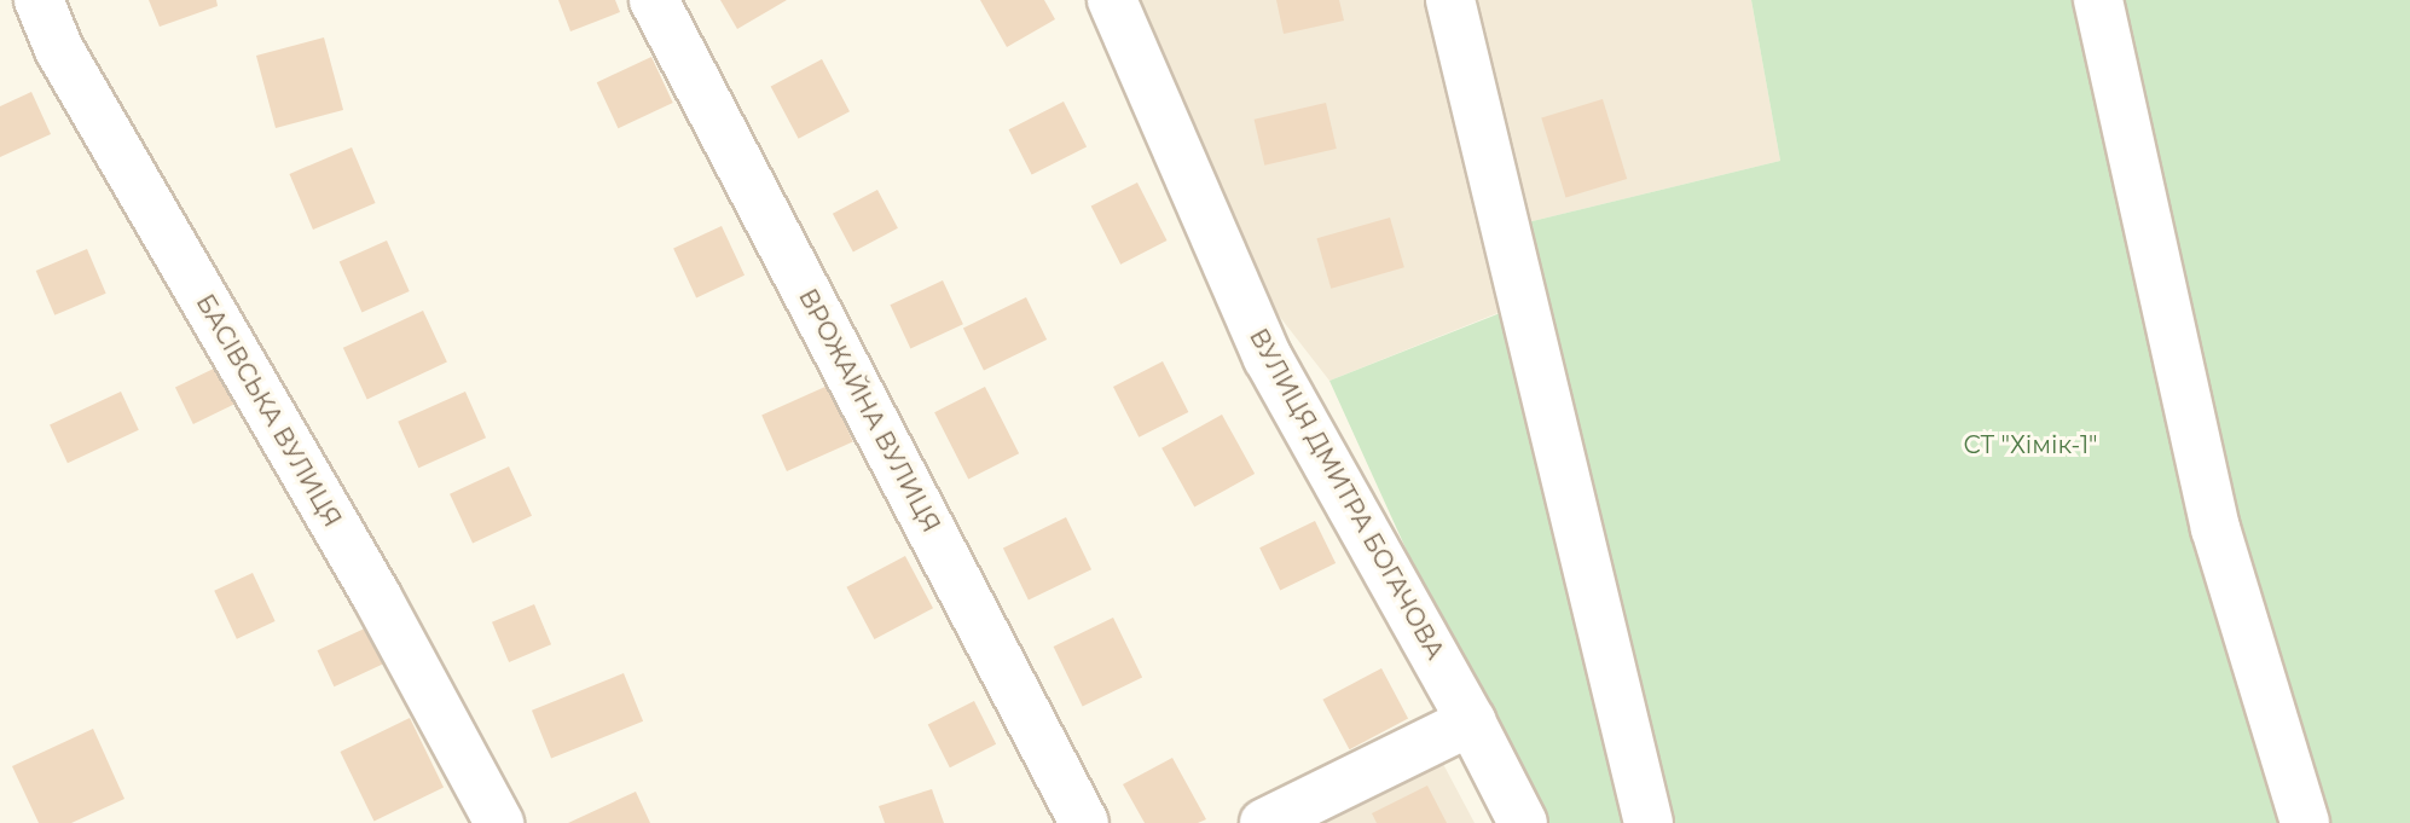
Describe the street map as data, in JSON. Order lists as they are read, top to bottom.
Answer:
{
  "streets": {
    "street": ["БАСІВСЬКА ВУЛИЦЯ", "ВРОЖАЙНА ВУЛИЦЯ", "ВУЛИЦЯ ДМИТРА БОГАЧОВА"]
  },
  "parks": ["СТ \"Хімік-1\""]
}
